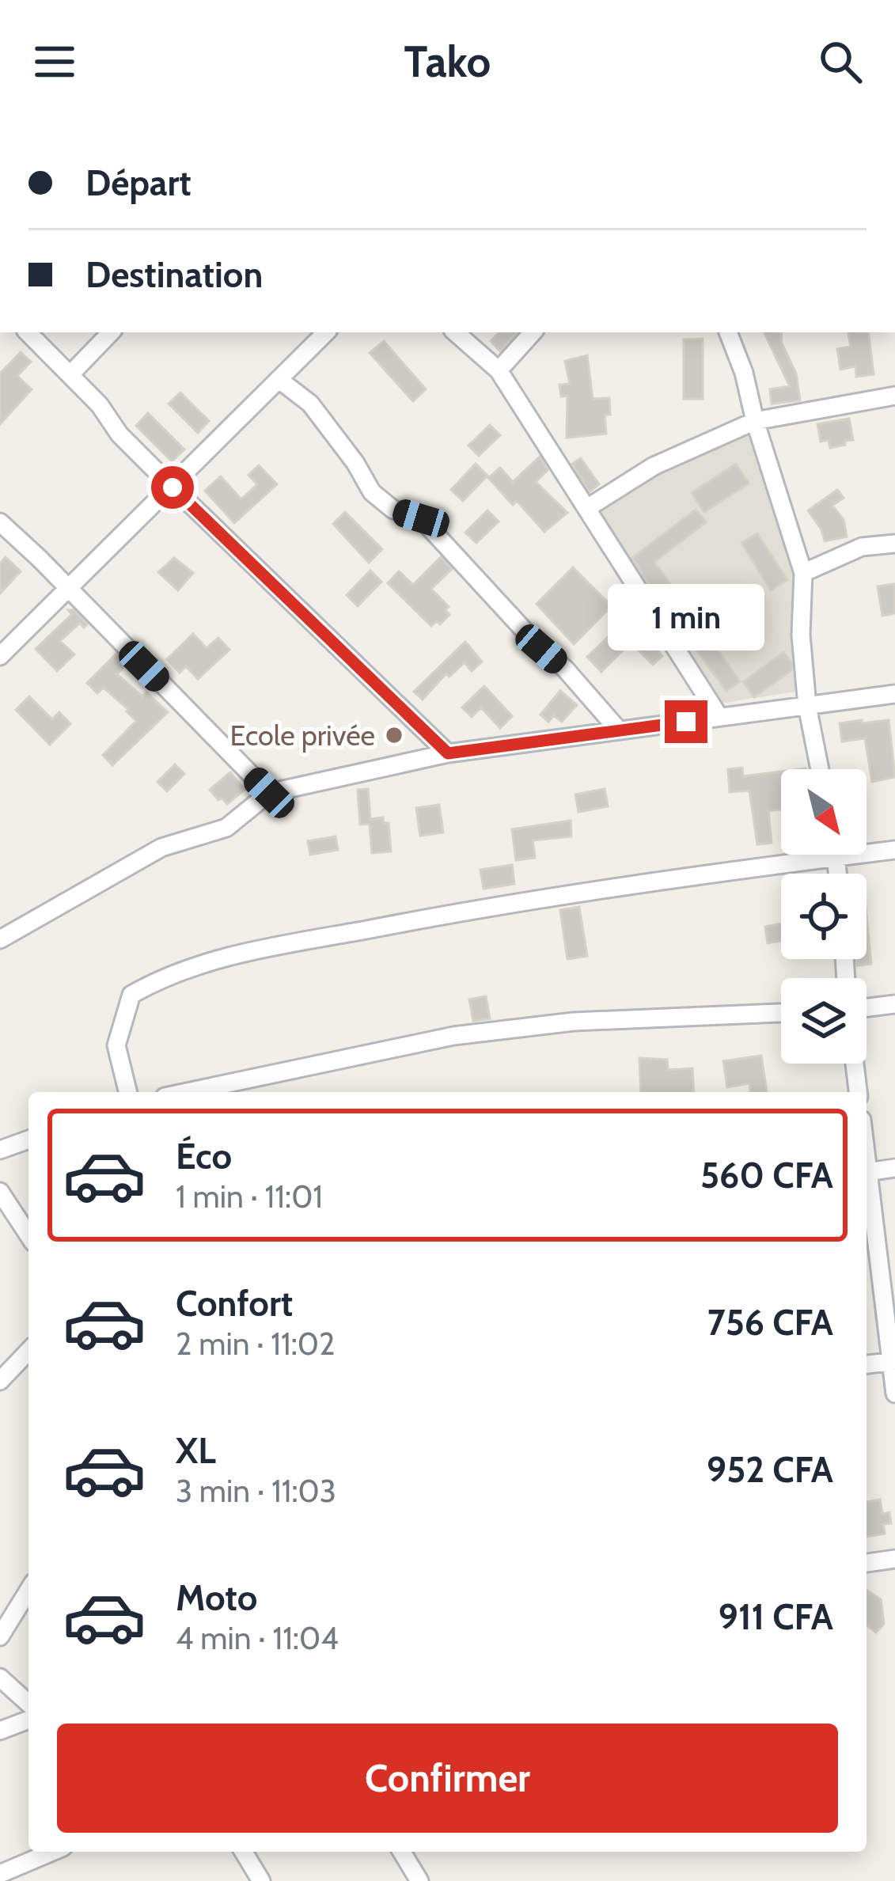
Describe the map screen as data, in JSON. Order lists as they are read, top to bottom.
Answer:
{
  "places": ["Ecole privée"],
  "north": "bottom right",
  "page": {
    "header": "Tako",
    "banner": ["Départ", "Destination"],
    "bubble": "1 min",
    "list": [
      {
        "name": "Éco",
        "note": "1 min · 11:01",
        "value": "560 CFA"
      },
      {
        "name": "Confort",
        "note": "2 min · 11:02",
        "value": "756 CFA"
      },
      {
        "name": "XL",
        "note": "3 min · 11:03",
        "value": "952 CFA"
      },
      {
        "name": "Moto",
        "note": "4 min · 11:04",
        "value": "911 CFA"
      }
    ],
    "buttons": "Confirmer"
  }
}
